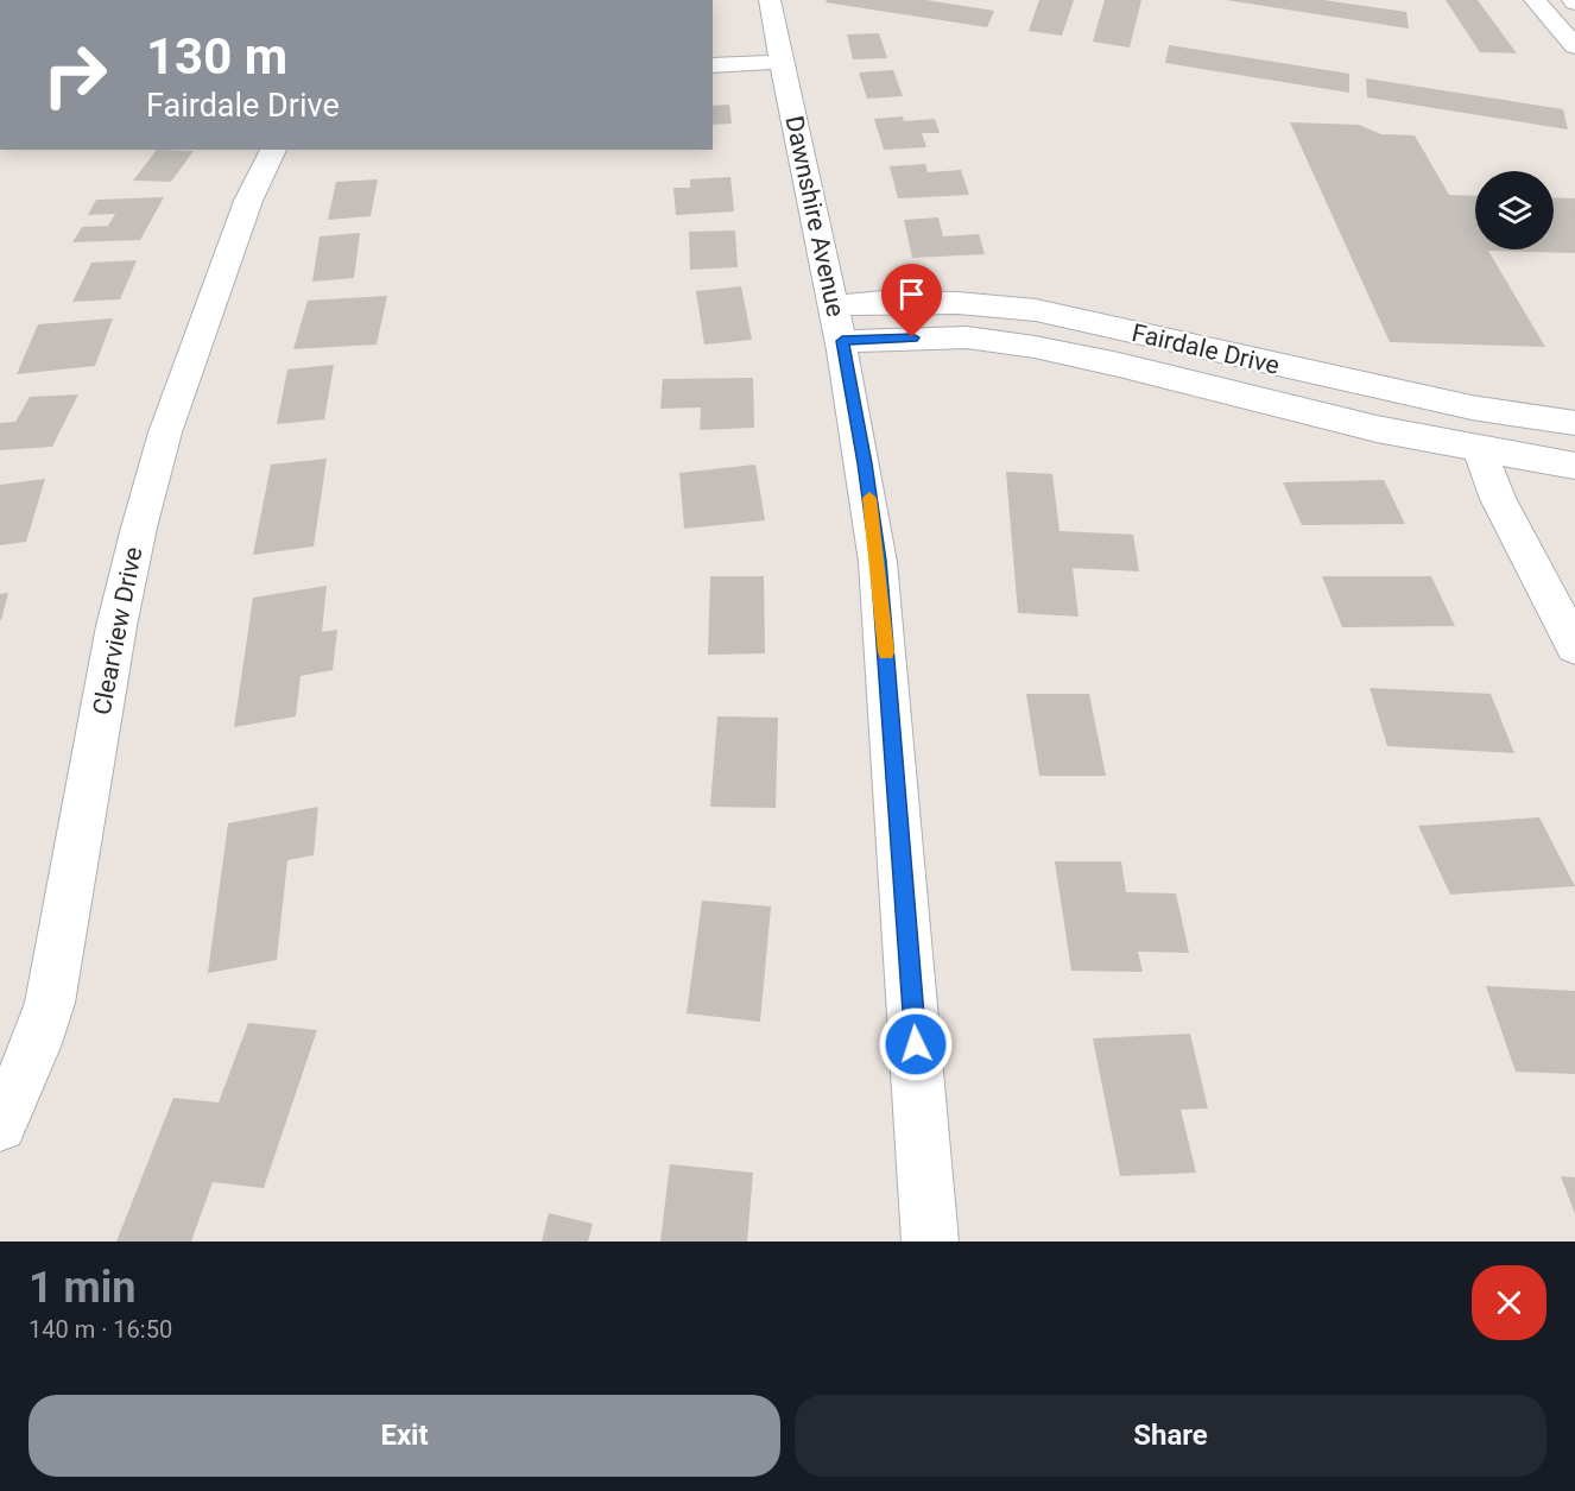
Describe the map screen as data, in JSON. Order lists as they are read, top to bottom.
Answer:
{
  "streets": {
    "street": ["Dawnshire Avenue", "Fairdale Drive", "Clearview Drive"]
  },
  "crossings": [
    ["Dawnshire Avenue", "Fairdale Drive"]
  ],
  "page": {
    "turn": ["130 m", "Fairdale Drive"],
    "heading": ["1 min", "140 m · 16:50"],
    "buttons": ["Exit", "Share"]
  }
}
